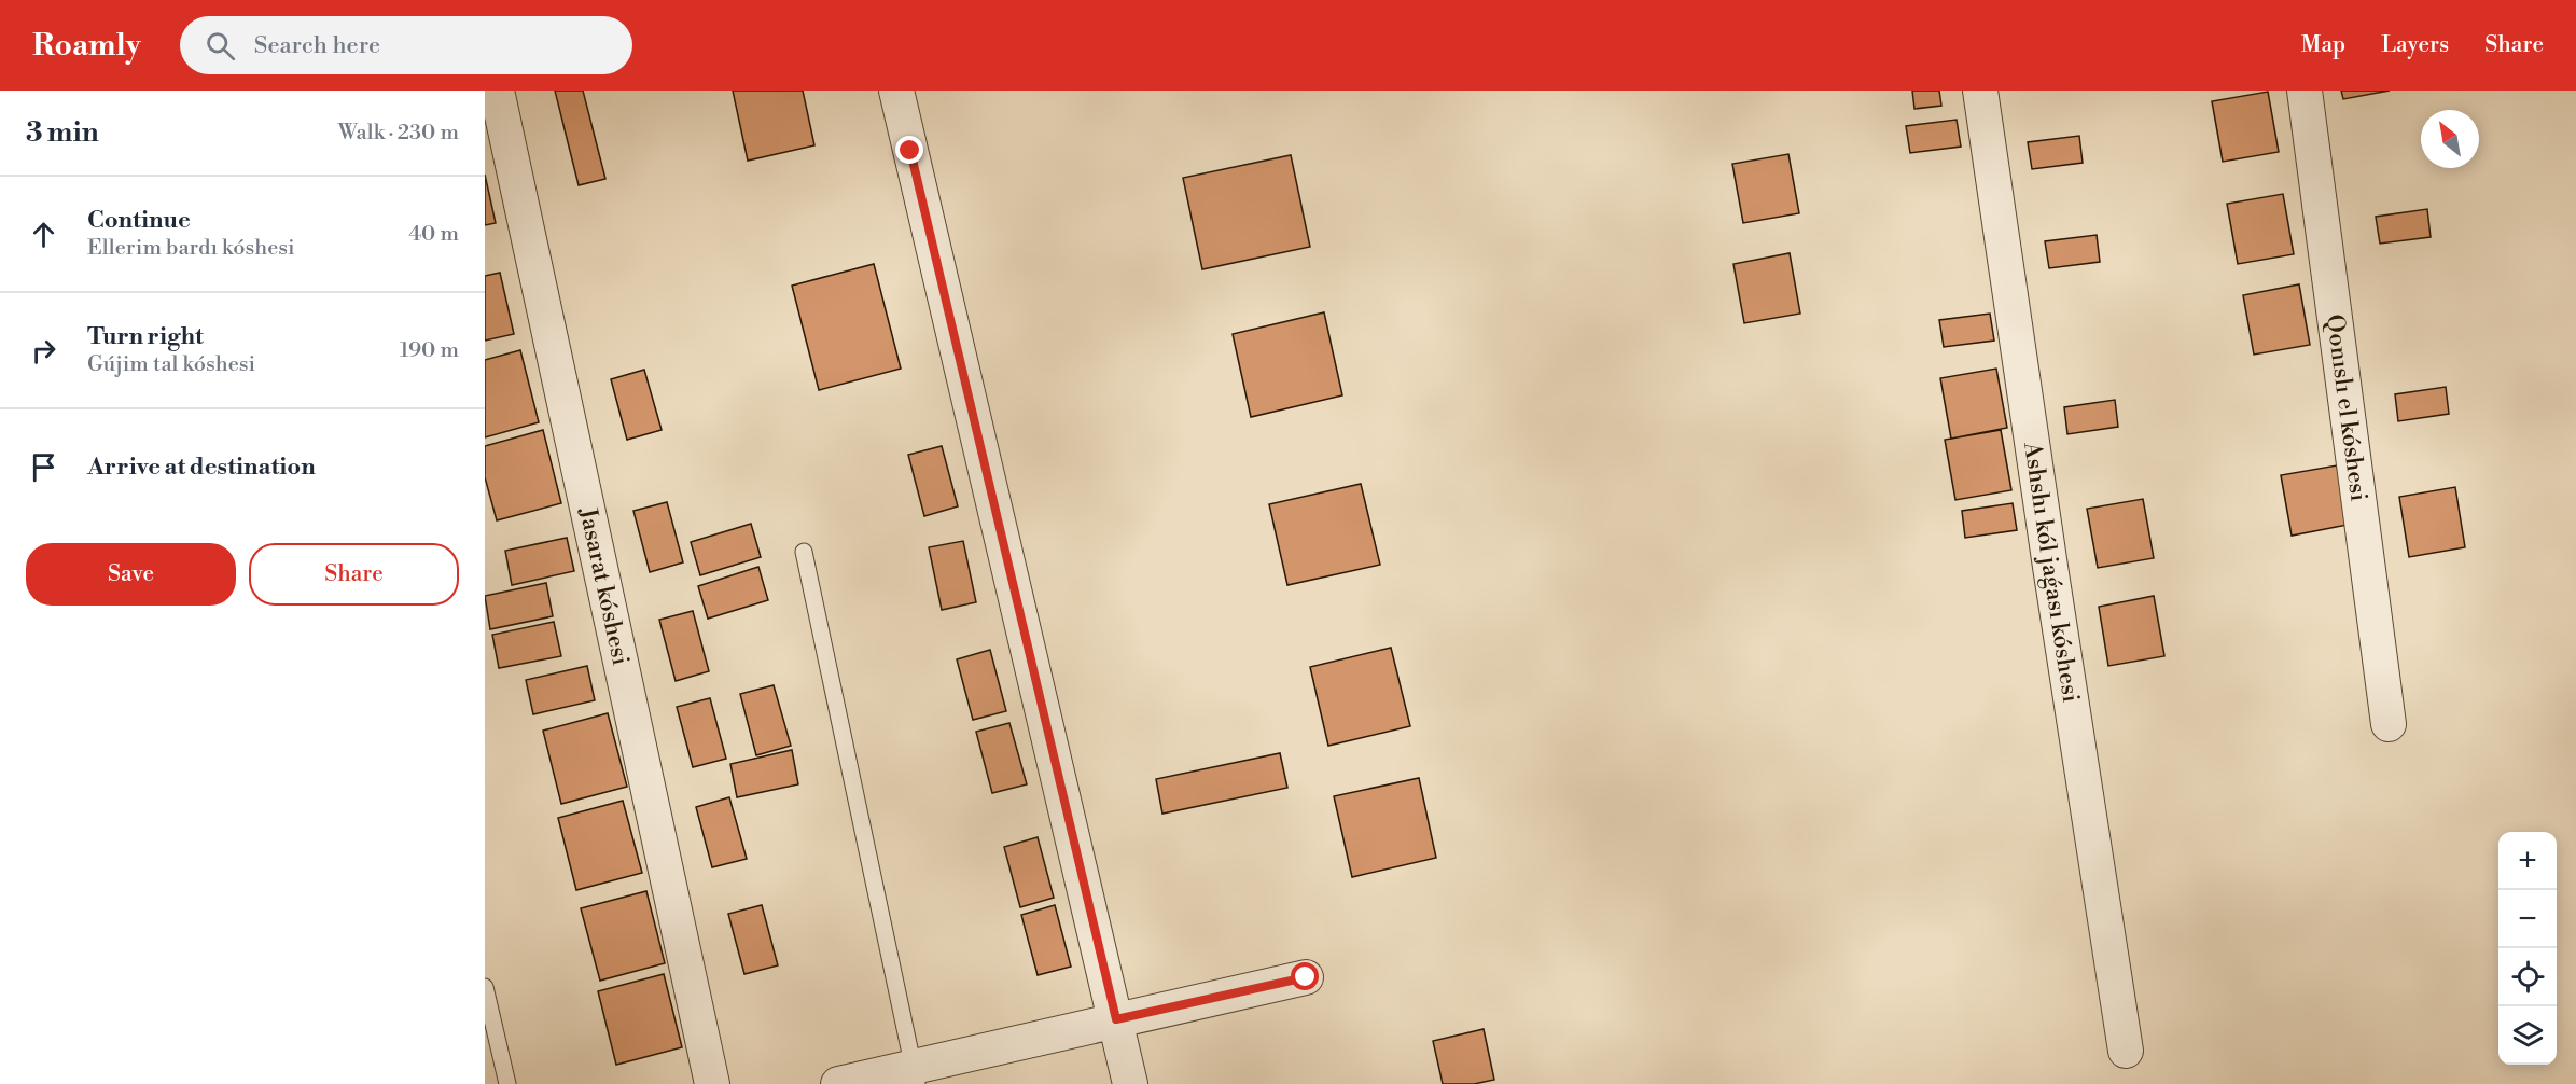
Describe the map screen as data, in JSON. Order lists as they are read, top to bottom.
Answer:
{
  "streets": {
    "street": ["Qonıslı el kóshesi", "Ashshı kól jaǵası kóshesi", "Jasarat kóshesi"]
  },
  "north": "top left",
  "page": {
    "header": "Roamly",
    "search": "Search here",
    "nav": ["Map", "Layers", "Share"],
    "heading": ["3 min", "Walk · 230 m"],
    "list": [
      ["Continue", "Ellerim bardı kóshesi", "40 m"],
      ["Turn right", "Gújim tal kóshesi", "190 m"],
      "Arrive at destination"
    ],
    "buttons": ["Save", "Share"],
    "map_buttons": ["+", "−"]
  }
}
